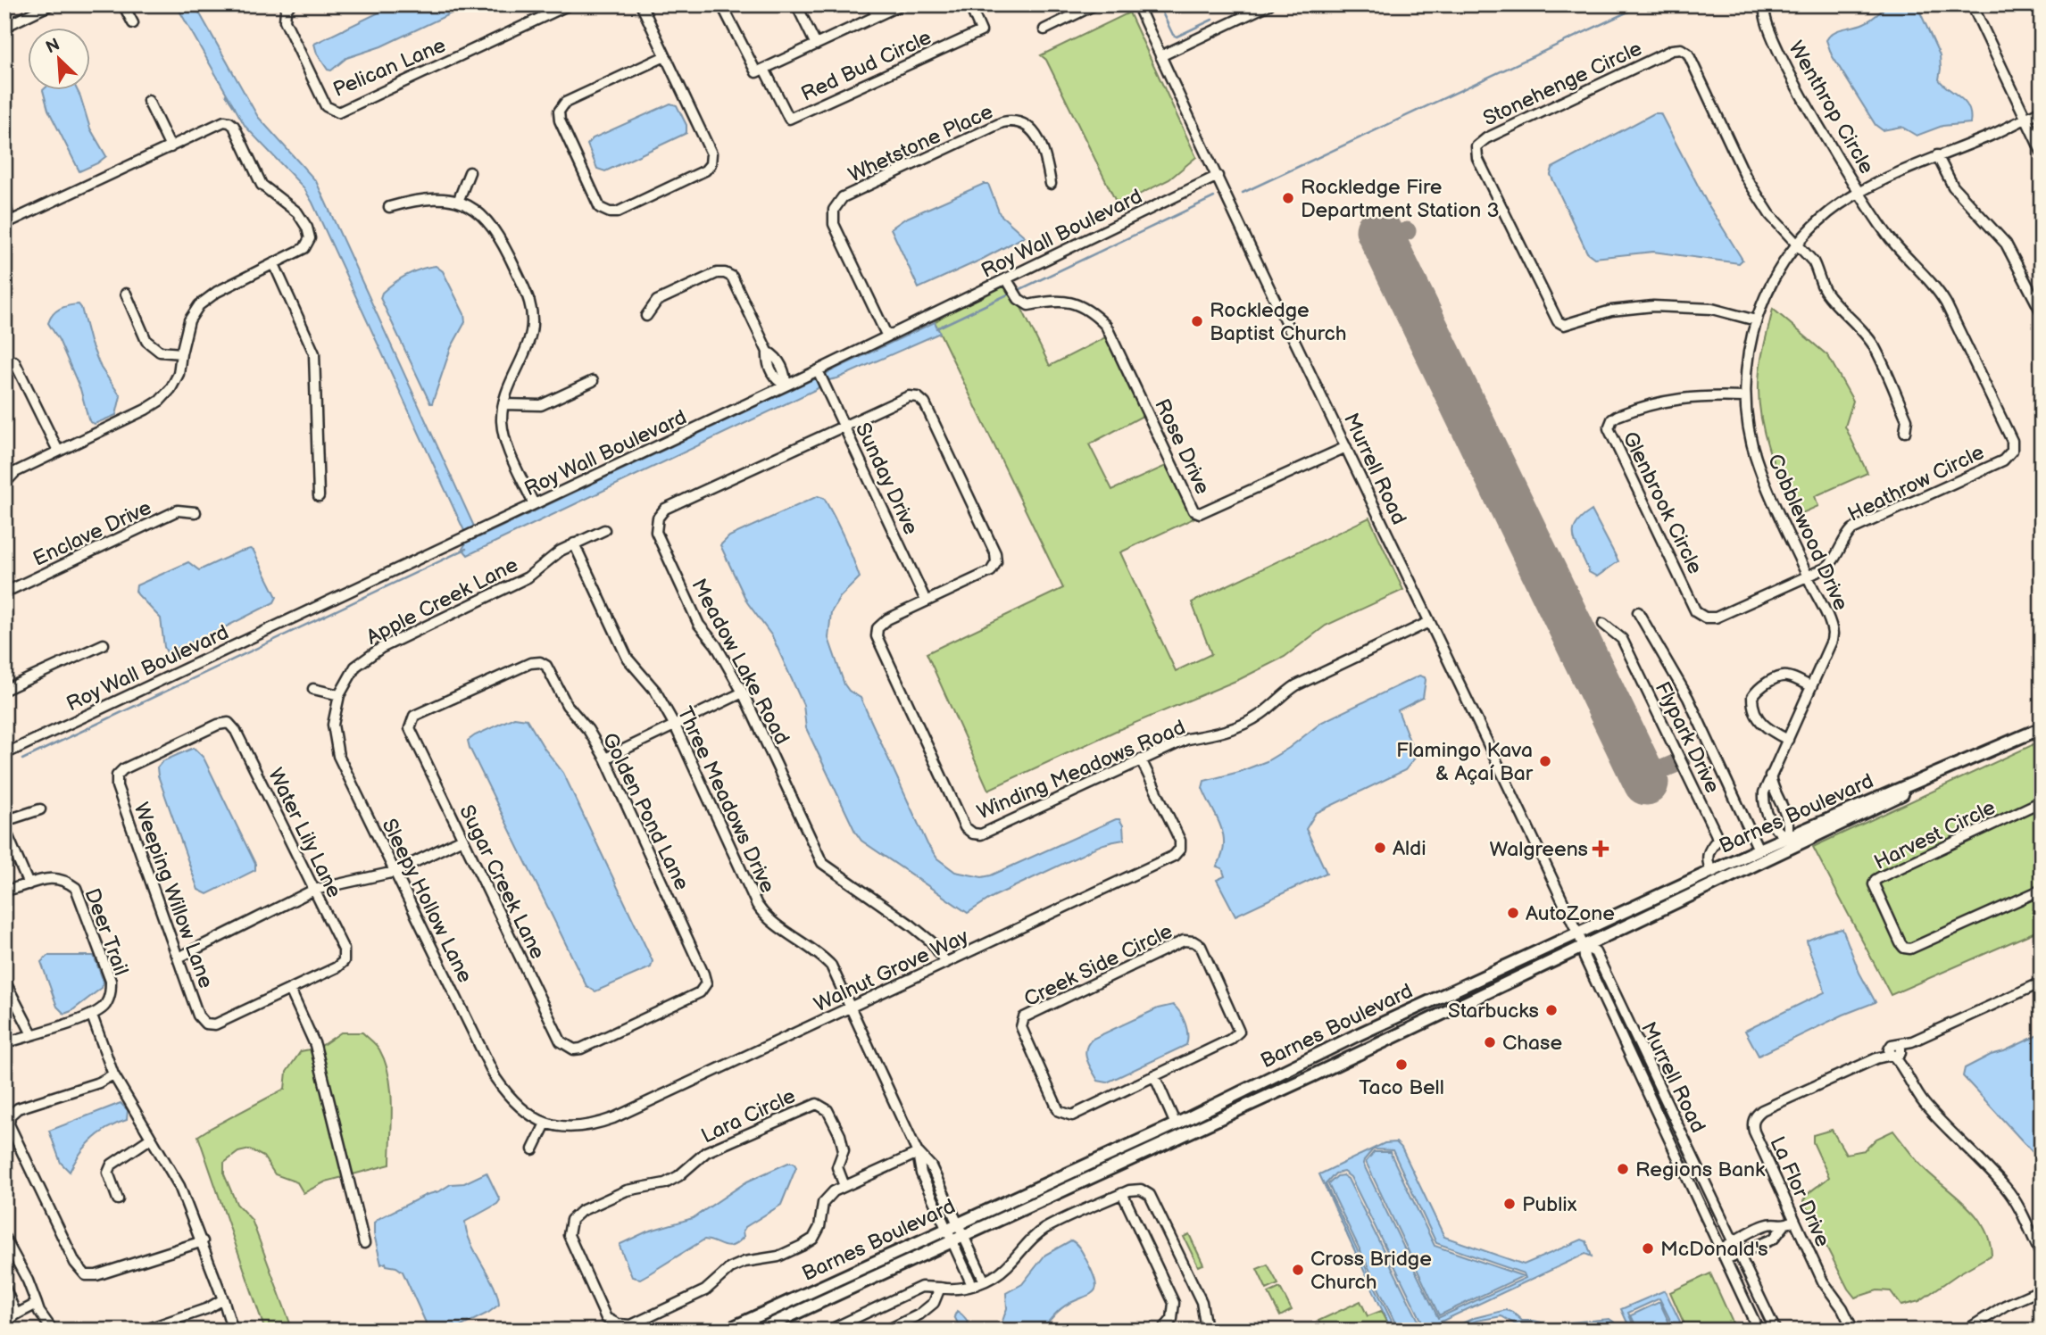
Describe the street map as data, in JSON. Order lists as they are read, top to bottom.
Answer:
{
  "streets": {
    "main road": ["Barnes Boulevard"],
    "street": [
      "Red Bud Circle",
      "Pelican Lane",
      "Stonehenge Circle",
      "Wenthrop Circle",
      "Whetstone Place",
      "Roy Wall Boulevard",
      "Rose Drive",
      "Murrell Road",
      "Sunday Drive",
      "Heathrow Circle",
      "Glenbrook Circle",
      "Cobblewood Drive",
      "Enclave Drive",
      "Apple Creek Lane",
      "Meadow Lake Road",
      "Flypark Drive",
      "Winding Meadows Road",
      "Three Meadows Drive",
      "Golden Pond Lane",
      "Water Lily Lane",
      "Harvest Circle",
      "Sugar Creek Lane",
      "Weeping Willow Lane",
      "Sleepy Hollow Lane",
      "Deer Trail",
      "Creek Side Circle",
      "Walnut Grove Way",
      "Lara Circle",
      "La Flor Drive"
    ]
  },
  "crossings": [
    ["Stonehenge Circle", "Cobblewood Drive"],
    ["Wenthrop Circle", "Heathrow Circle"],
    ["Wenthrop Circle", "Cobblewood Drive"],
    ["Whetstone Place", "Roy Wall Boulevard"],
    ["Roy Wall Boulevard", "Rose Drive"],
    ["Roy Wall Boulevard", "Murrell Road"],
    ["Roy Wall Boulevard", "Sunday Drive"],
    ["Rose Drive", "Murrell Road"],
    ["Murrell Road", "Winding Meadows Road"],
    ["Murrell Road", "Barnes Boulevard"],
    ["Sunday Drive", "Meadow Lake Road"],
    ["Sunday Drive", "Winding Meadows Road"],
    ["Heathrow Circle", "Glenbrook Circle"],
    ["Heathrow Circle", "Cobblewood Drive"],
    ["Glenbrook Circle", "Cobblewood Drive"],
    ["Cobblewood Drive", "Barnes Boulevard"],
    ["Apple Creek Lane", "Three Meadows Drive"],
    ["Apple Creek Lane", "Sleepy Hollow Lane"],
    ["Meadow Lake Road", "Winding Meadows Road"],
    ["Meadow Lake Road", "Walnut Grove Way"],
    ["Flypark Drive", "Barnes Boulevard"],
    ["Winding Meadows Road", "Walnut Grove Way"],
    ["Three Meadows Drive", "Barnes Boulevard"],
    ["Three Meadows Drive", "Walnut Grove Way"],
    ["Three Meadows Drive", "Lara Circle"],
    ["Golden Pond Lane", "Sugar Creek Lane"],
    ["Water Lily Lane", "Weeping Willow Lane"],
    ["Sleepy Hollow Lane", "Walnut Grove Way"]
  ],
  "places": {
    "other": [
      "Rockledge Fire Department Station 3",
      "Rockledge Baptist Church",
      "Flamingo Kava & Açaí Bar",
      "Aldi",
      "AutoZone",
      "Starbucks",
      "Chase",
      "Taco Bell",
      "Regions Bank",
      "Publix",
      "McDonald's",
      "Cross Bridge Church"
    ],
    "health": ["Walgreens"]
  },
  "north": "top left"
}
